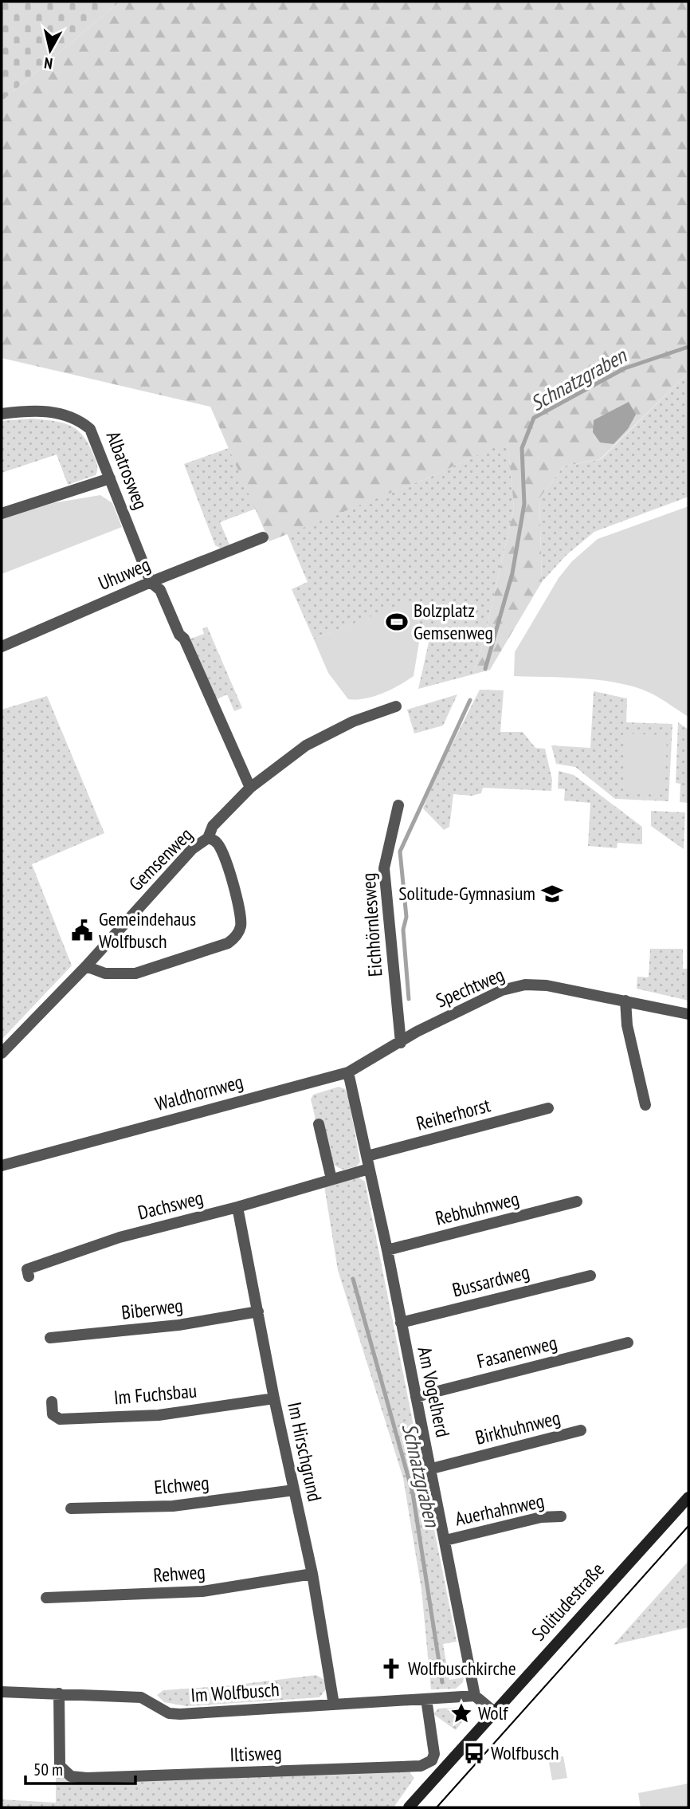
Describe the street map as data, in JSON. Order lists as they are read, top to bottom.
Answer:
{
  "streets": {
    "main road": ["Solitudestraße"],
    "street": [
      "Albatrosweg",
      "Uhuweg",
      "Gemsenweg",
      "Eichhörnlesweg",
      "Spechtweg",
      "Waldhornweg",
      "Reiherhorst",
      "Dachsweg",
      "Rebhuhnweg",
      "Bussardweg",
      "Biberweg",
      "Fasanenweg",
      "Am Vogelherd",
      "Im Fuchsbau",
      "Birkhuhnweg",
      "Im Hirschgrund",
      "Elchweg",
      "Auerhahnweg",
      "Rehweg",
      "Im Wolfbusch",
      "Iltisweg"
    ]
  },
  "crossings": [
    ["Albatrosweg", "Uhuweg"],
    ["Albatrosweg", "Gemsenweg"],
    ["Eichhörnlesweg", "Spechtweg"],
    ["Eichhörnlesweg", "Waldhornweg"],
    ["Spechtweg", "Waldhornweg"],
    ["Waldhornweg", "Am Vogelherd"],
    ["Reiherhorst", "Am Vogelherd"],
    ["Dachsweg", "Am Vogelherd"],
    ["Dachsweg", "Im Hirschgrund"],
    ["Rebhuhnweg", "Am Vogelherd"],
    ["Bussardweg", "Am Vogelherd"],
    ["Biberweg", "Im Hirschgrund"],
    ["Fasanenweg", "Am Vogelherd"],
    ["Am Vogelherd", "Birkhuhnweg"],
    ["Am Vogelherd", "Auerhahnweg"],
    ["Am Vogelherd", "Im Wolfbusch"],
    ["Im Fuchsbau", "Im Hirschgrund"],
    ["Im Hirschgrund", "Elchweg"],
    ["Im Hirschgrund", "Rehweg"],
    ["Im Hirschgrund", "Im Wolfbusch"],
    ["Im Wolfbusch", "Iltisweg"]
  ],
  "water": ["Schnatzgraben"],
  "places": {
    "sports": ["Bolzplatz Gemsenweg"],
    "school or university": ["Solitude-Gymnasium"],
    "public building": ["Gemeindehaus Wolfbusch"],
    "church": ["Wolfbuschkirche"],
    "place": ["Wolf"],
    "bus stop": ["Wolfbusch"]
  },
  "scale_bar": "50 m",
  "north": "bottom"
}
